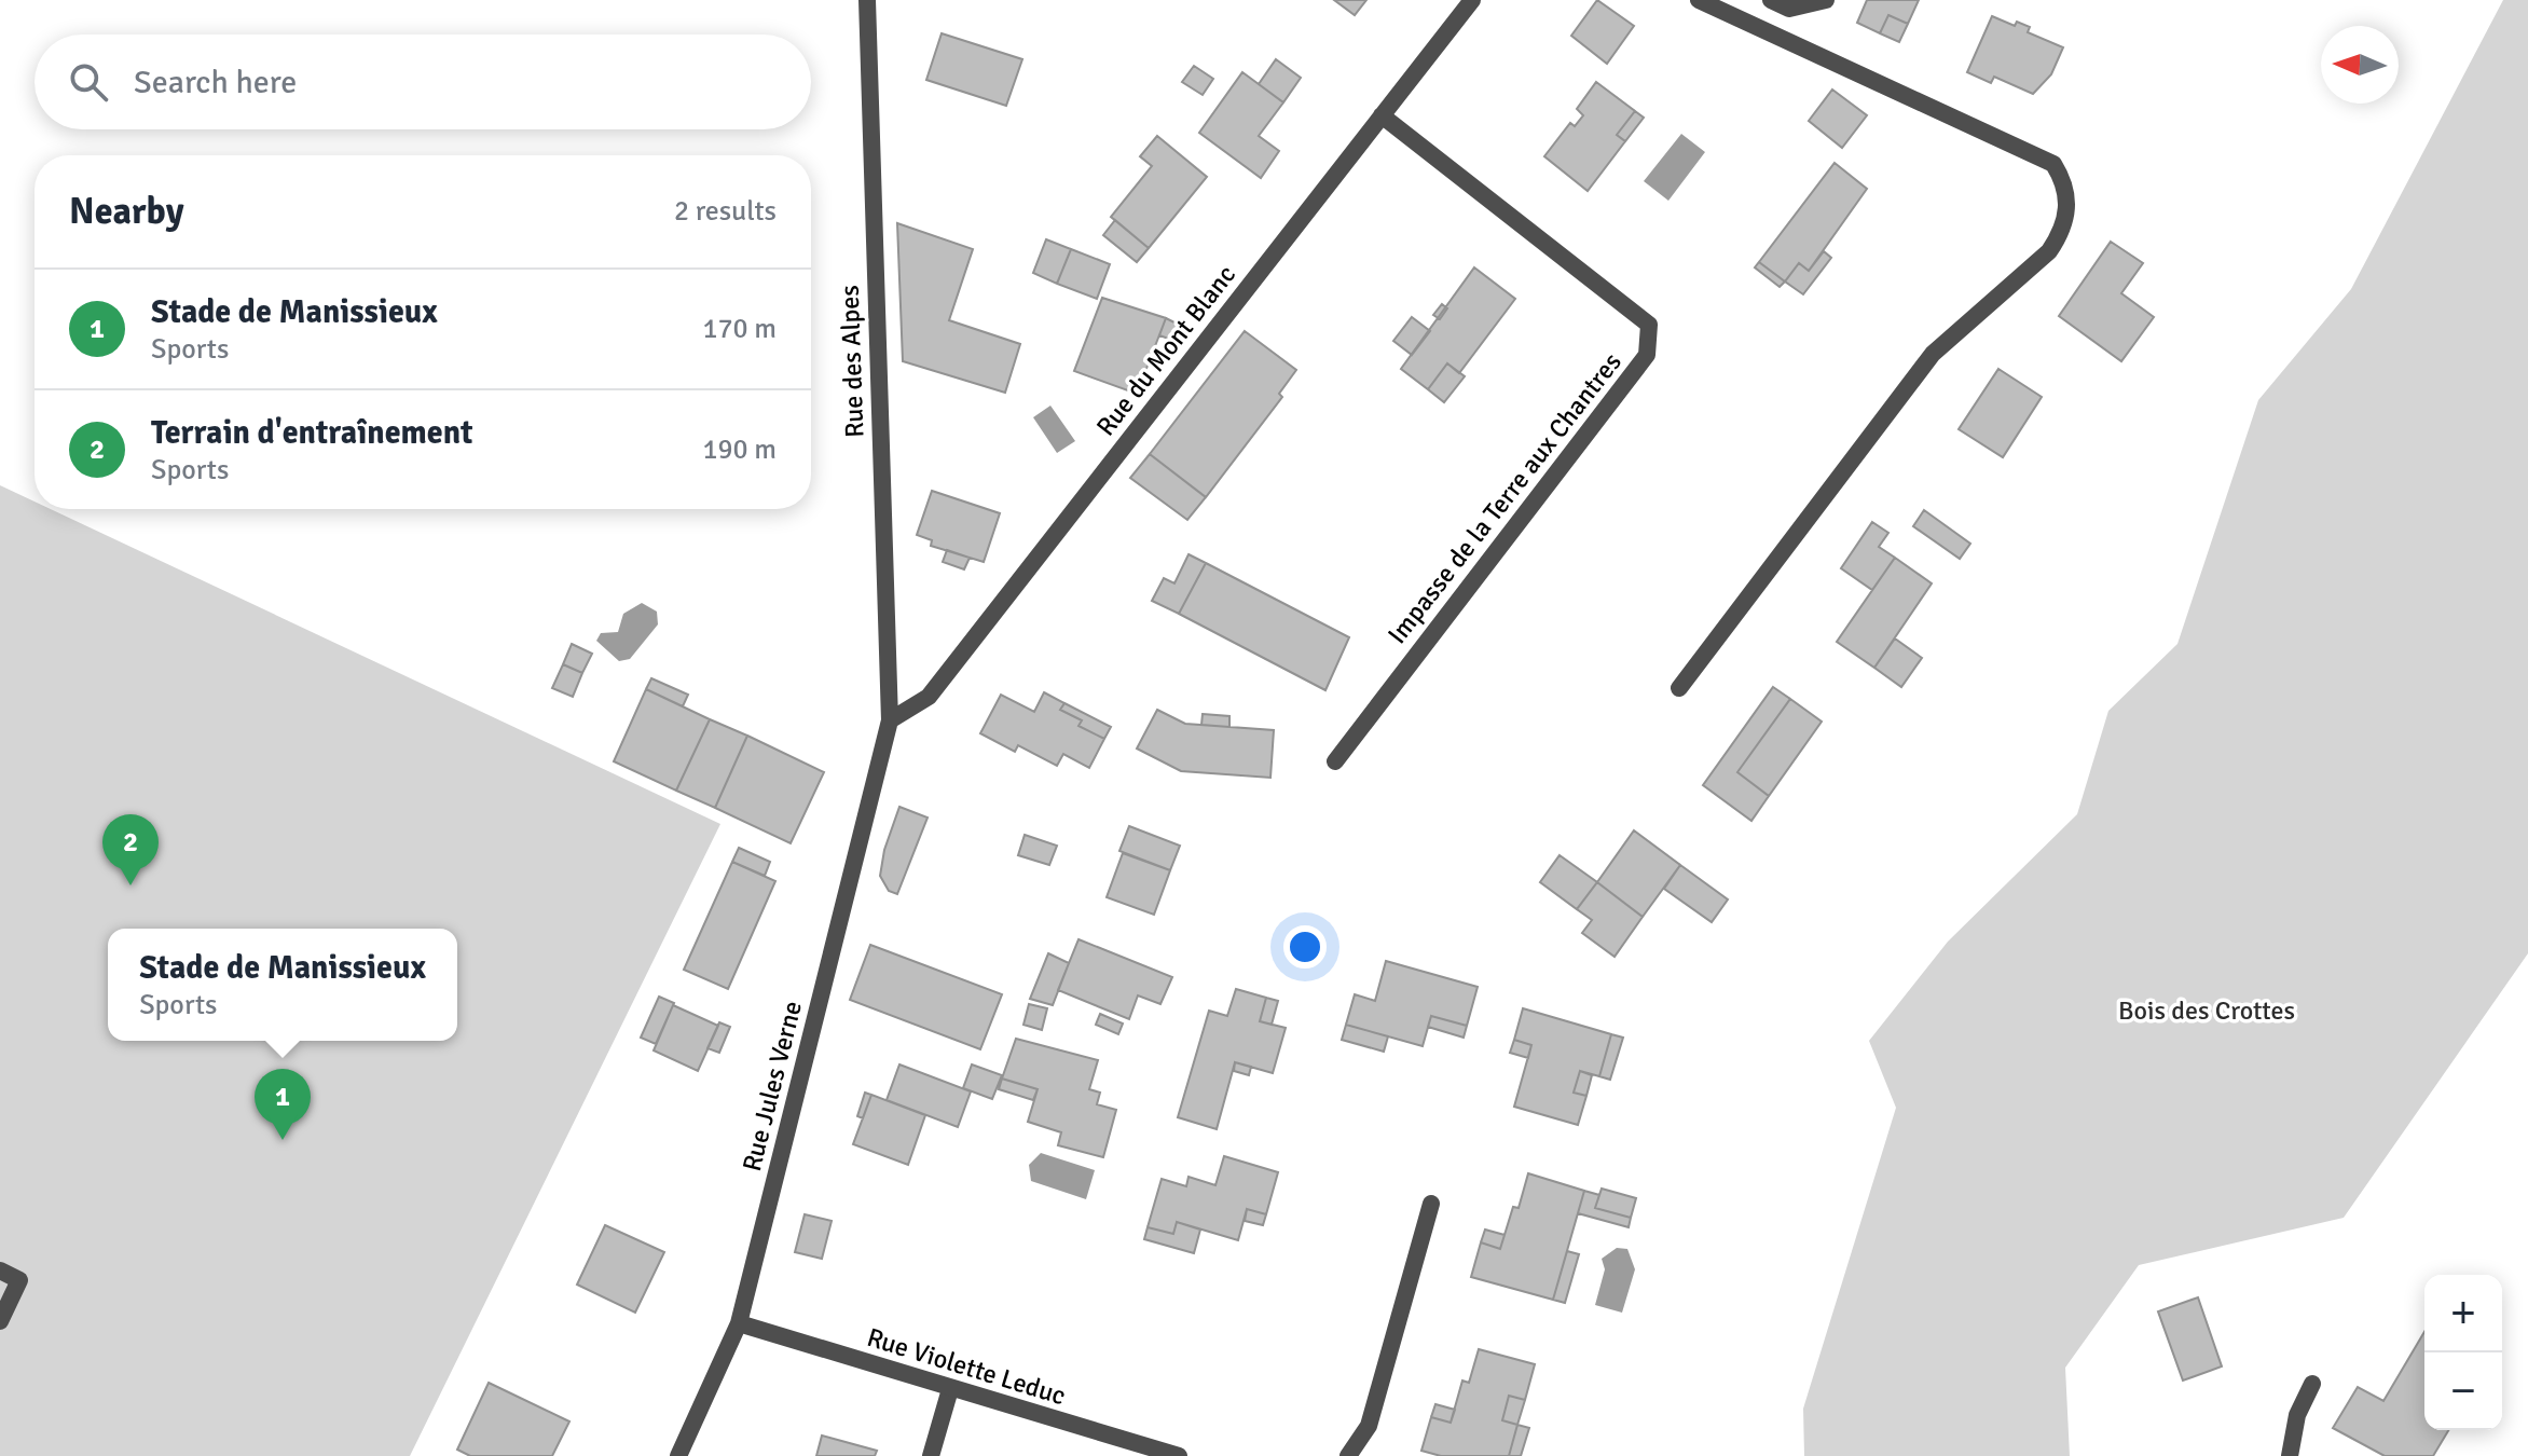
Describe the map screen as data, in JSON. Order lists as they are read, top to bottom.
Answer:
{
  "streets": {
    "street": [
      "Rue du Mont Blanc",
      "Rue des Alpes",
      "Impasse de la Terre aux Chantres",
      "Rue Jules Verne",
      "Rue Violette Leduc"
    ]
  },
  "crossings": [
    ["Rue du Mont Blanc", "Rue des Alpes"],
    ["Rue du Mont Blanc", "Impasse de la Terre aux Chantres"],
    ["Rue du Mont Blanc", "Rue Jules Verne"],
    ["Rue des Alpes", "Rue Jules Verne"],
    ["Rue Jules Verne", "Rue Violette Leduc"]
  ],
  "parks": ["Bois des Crottes"],
  "north": "left",
  "page": {
    "search": "Search here",
    "heading": ["Nearby", "2 results"],
    "list": [
      {
        "mark": "1",
        "name": "Stade de Manissieux",
        "note": "Sports",
        "value": "170 m"
      },
      {
        "mark": "2",
        "name": "Terrain d'entraînement",
        "note": "Sports",
        "value": "190 m"
      }
    ],
    "pins": ["2", "1"],
    "popup": ["Stade de Manissieux", "Sports"],
    "map_buttons": ["+", "−"]
  }
}
